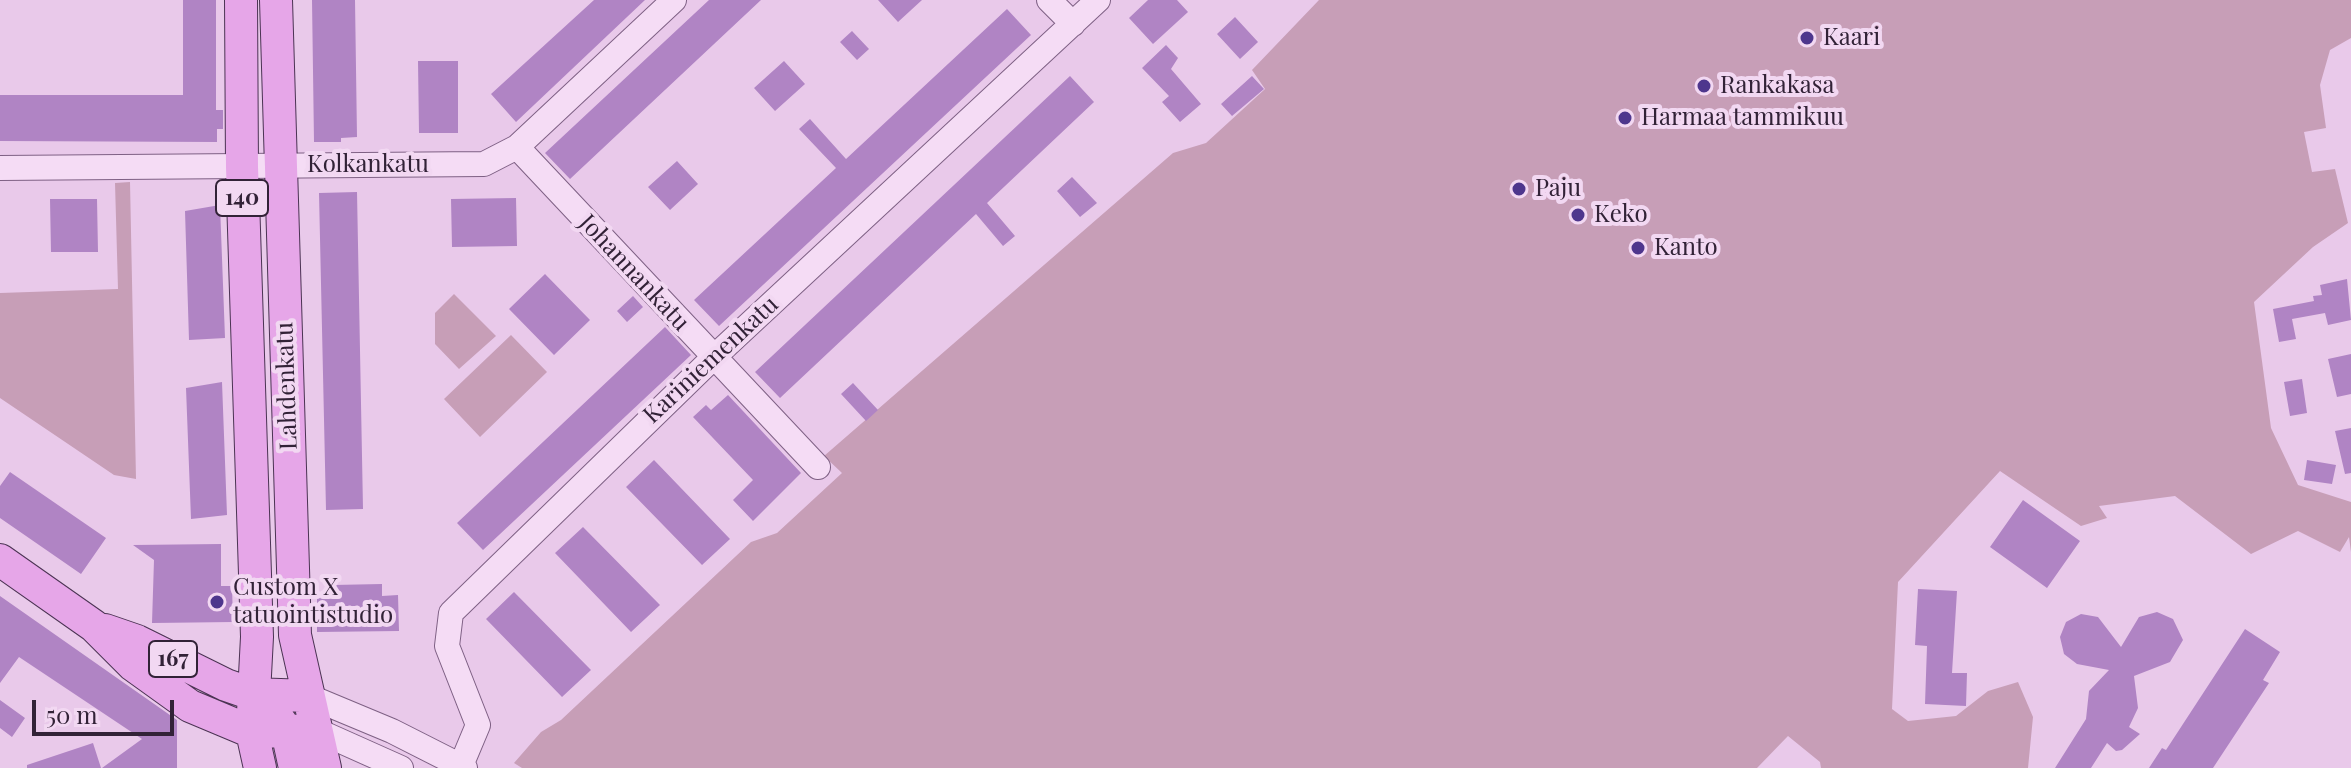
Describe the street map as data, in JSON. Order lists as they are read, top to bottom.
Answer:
{
  "streets": {
    "main road": ["140", "Lahdenkatu", "167"],
    "street": ["Kolkankatu", "Johannankatu", "Kariniemenkatu"]
  },
  "crossings": [
    ["Kolkankatu", "Johannankatu"],
    ["Kolkankatu", "Lahdenkatu"],
    ["Johannankatu", "Kariniemenkatu"],
    ["Lahdenkatu", "167"]
  ],
  "places": [
    "Kaari",
    "Rankakasa",
    "Harmaa tammikuu",
    "Paju",
    "Keko",
    "Kanto",
    "Custom X tatuointistudio"
  ],
  "scale_bar": "50 m"
}
